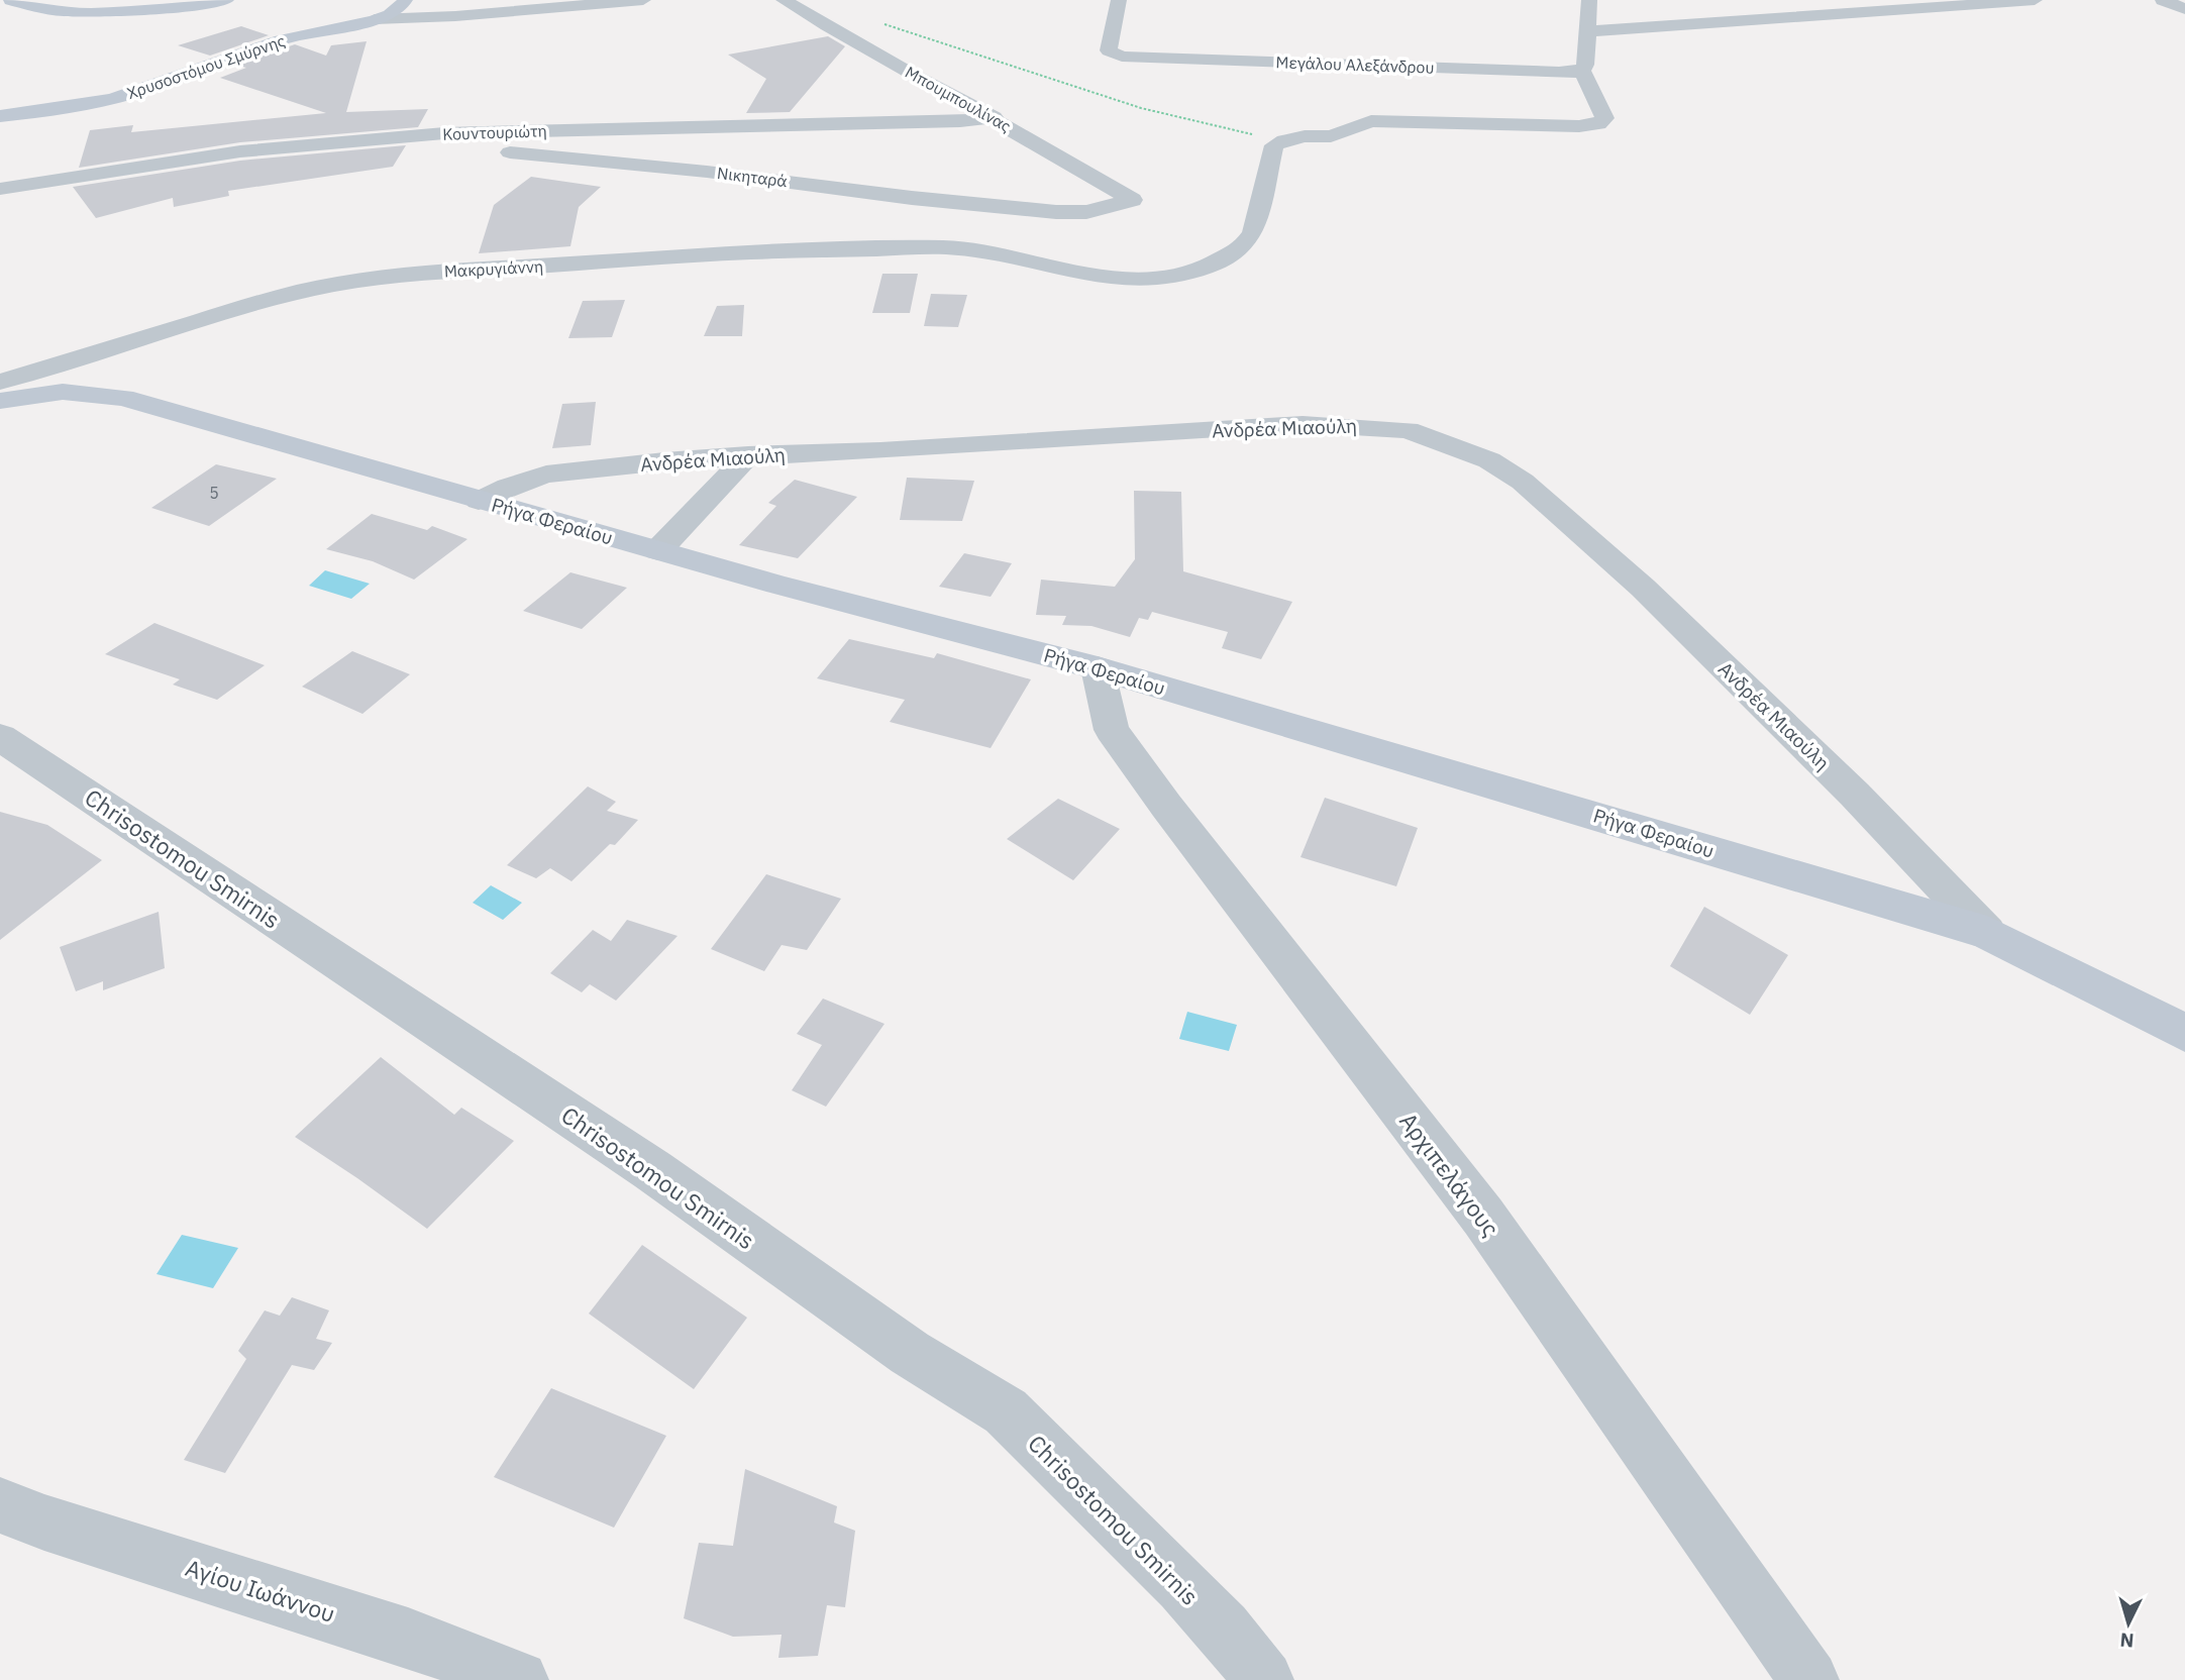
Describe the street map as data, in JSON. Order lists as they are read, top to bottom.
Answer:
{
  "streets": {
    "street": [
      "Μεγάλου Αλεξάνδρου",
      "Χρυσοστόμου Σμύρνης",
      "Μπουμπουλίνας",
      "Κουντουριώτη",
      "Νικηταρά",
      "Μακρυγιάννη",
      "Ανδρέα Μιαούλη",
      "Ρήγα Φεραίου",
      "Chrisostomou Smirnis",
      "Αρχιπελάγους",
      "Αγίου Ιωάννου"
    ]
  },
  "crossings": [
    ["Μπουμπουλίνας", "Κουντουριώτη"],
    ["Μπουμπουλίνας", "Νικηταρά"],
    ["Κουντουριώτη", "Νικηταρά"],
    ["Ανδρέα Μιαούλη", "Ρήγα Φεραίου"],
    ["Ρήγα Φεραίου", "Αρχιπελάγους"]
  ],
  "house_numbers": ["5"],
  "north": "bottom"
}
